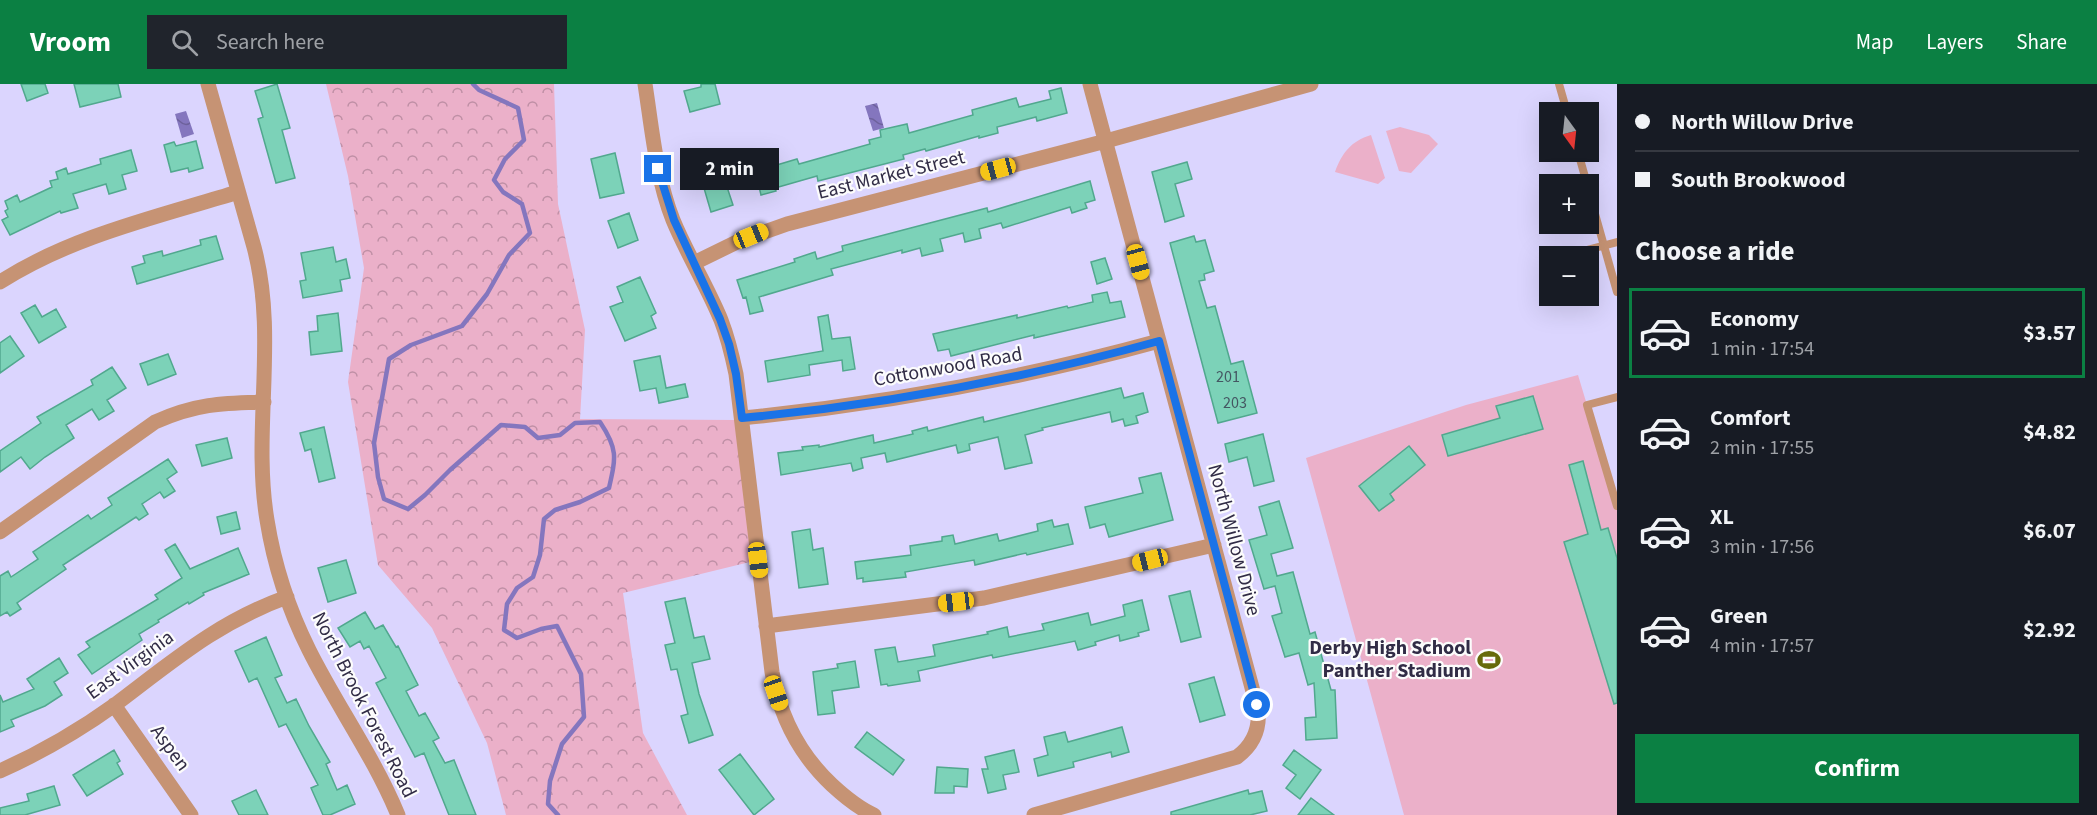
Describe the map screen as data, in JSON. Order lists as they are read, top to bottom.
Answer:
{
  "streets": {
    "street": [
      "East Market Street",
      "Cottonwood Road",
      "North Willow Drive",
      "East Virginia",
      "North Brook Forest Road",
      "Aspen"
    ]
  },
  "crossings": [
    ["East Market Street", "North Willow Drive"],
    ["Cottonwood Road", "North Willow Drive"],
    ["East Virginia", "North Brook Forest Road"],
    ["East Virginia", "Aspen"]
  ],
  "places": {
    "sports": ["Derby High School Panther Stadium"]
  },
  "house_numbers": ["201", "203"],
  "north": "bottom",
  "page": {
    "header": "Vroom",
    "search": "Search here",
    "nav": ["Map", "Layers", "Share"],
    "banner": ["North Willow Drive", "South Brookwood"],
    "map_buttons": ["+", "−"],
    "bubble": "2 min",
    "heading": "Choose a ride",
    "list": [
      {
        "name": "Economy",
        "note": "1 min · 17:54",
        "value": "$3.57"
      },
      {
        "name": "Comfort",
        "note": "2 min · 17:55",
        "value": "$4.82"
      },
      {
        "name": "XL",
        "note": "3 min · 17:56",
        "value": "$6.07"
      },
      {
        "name": "Green",
        "note": "4 min · 17:57",
        "value": "$2.92"
      }
    ],
    "buttons": "Confirm"
  }
}
